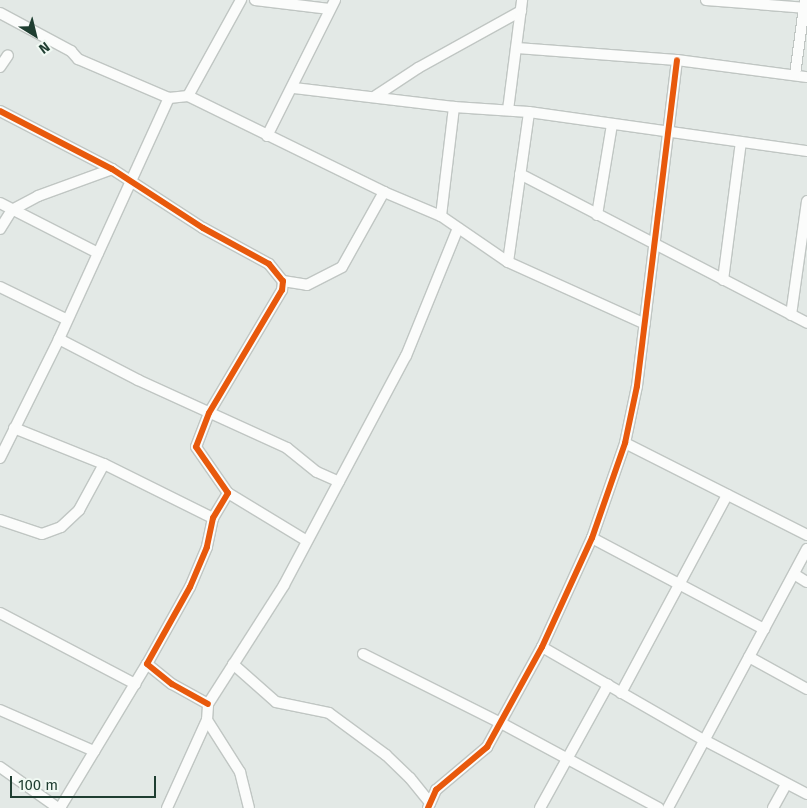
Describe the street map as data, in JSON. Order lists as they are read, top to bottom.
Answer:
{
  "scale_bar": "100 m",
  "north": "bottom right"
}
